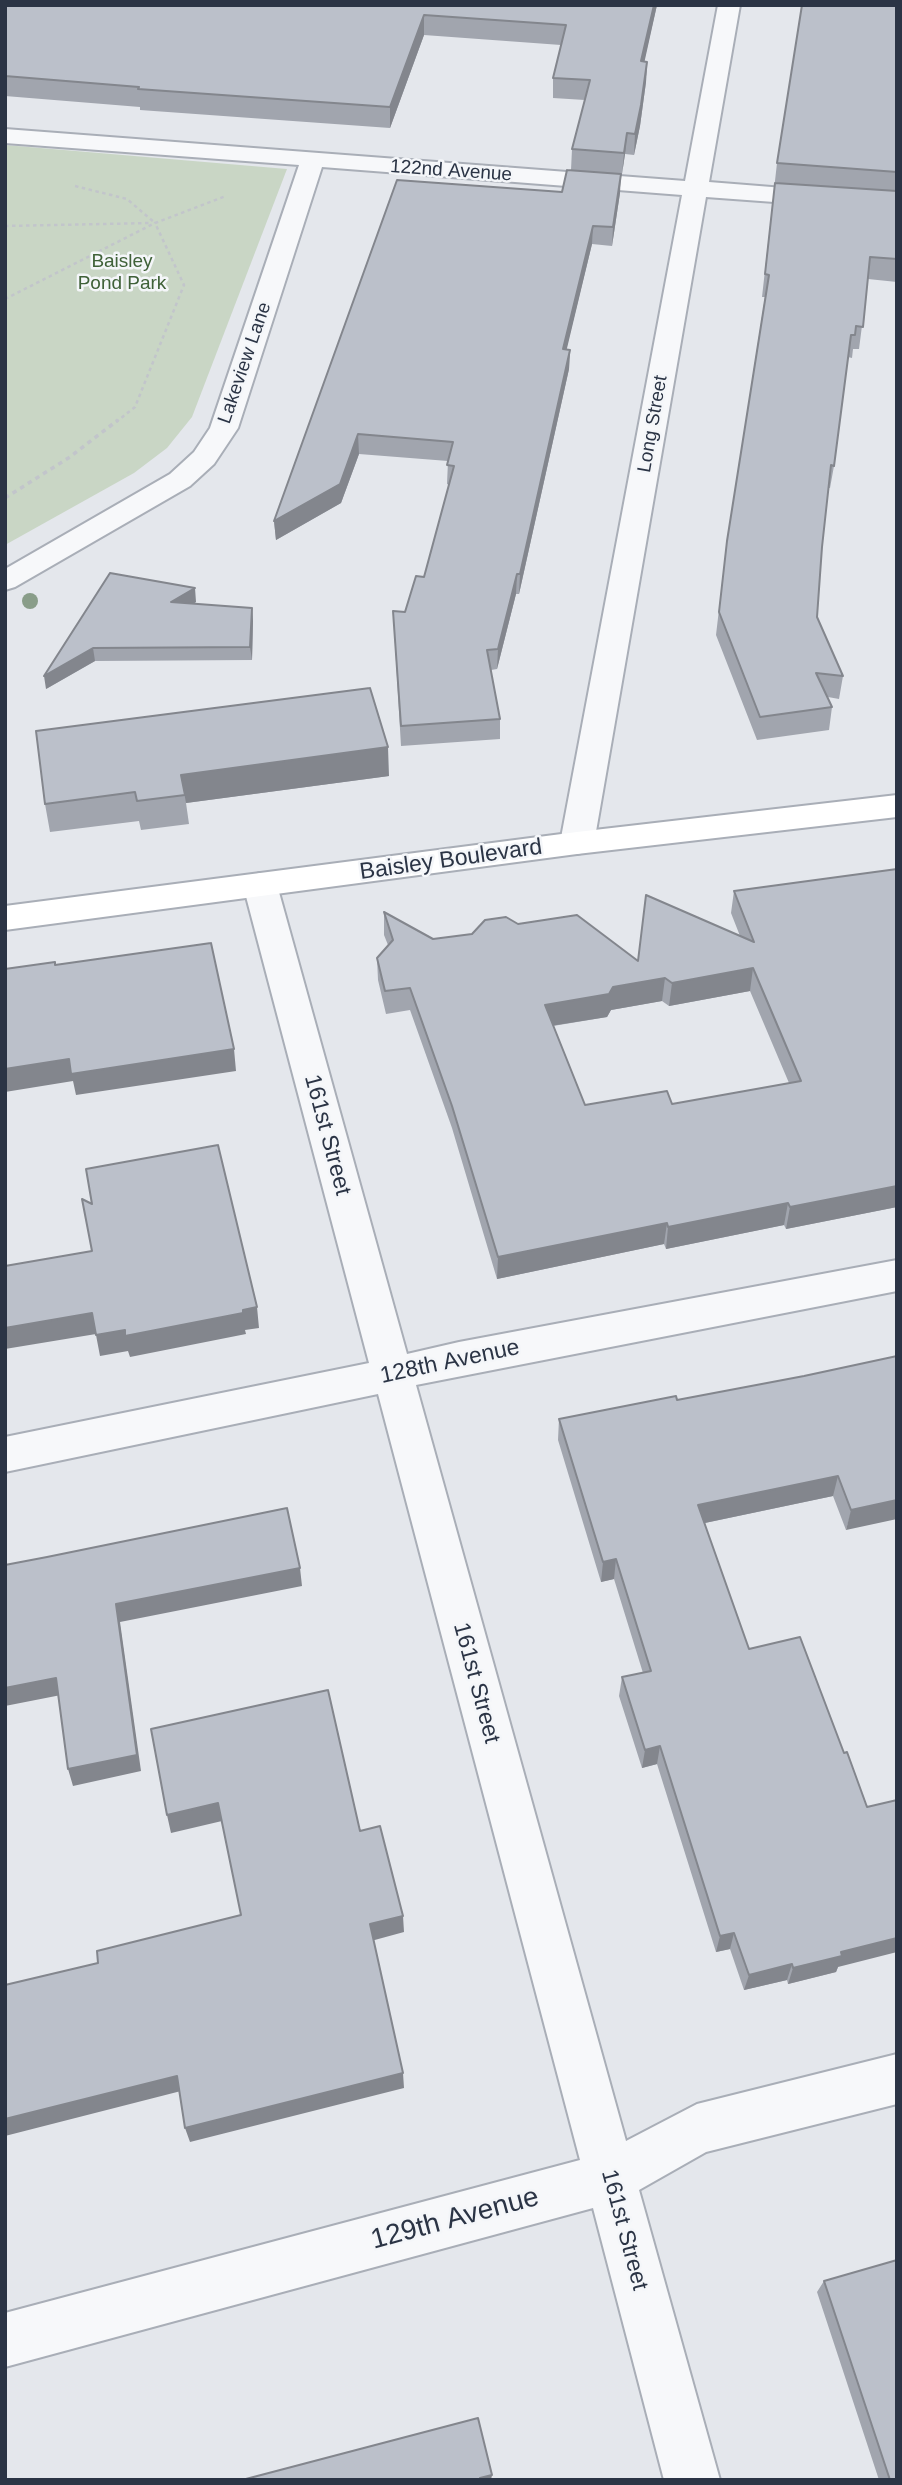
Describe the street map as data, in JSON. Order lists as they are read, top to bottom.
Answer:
{
  "streets": {
    "main road": ["Baisley Boulevard"],
    "street": [
      "122nd Avenue",
      "Lakeview Lane",
      "Long Street",
      "161st Street",
      "128th Avenue",
      "129th Avenue"
    ]
  },
  "crossings": [
    ["122nd Avenue", "Lakeview Lane"],
    ["122nd Avenue", "Long Street"],
    ["Long Street", "Baisley Boulevard"],
    ["Baisley Boulevard", "161st Street"],
    ["161st Street", "128th Avenue"],
    ["161st Street", "129th Avenue"]
  ],
  "parks": ["Baisley Pond Park"]
}
